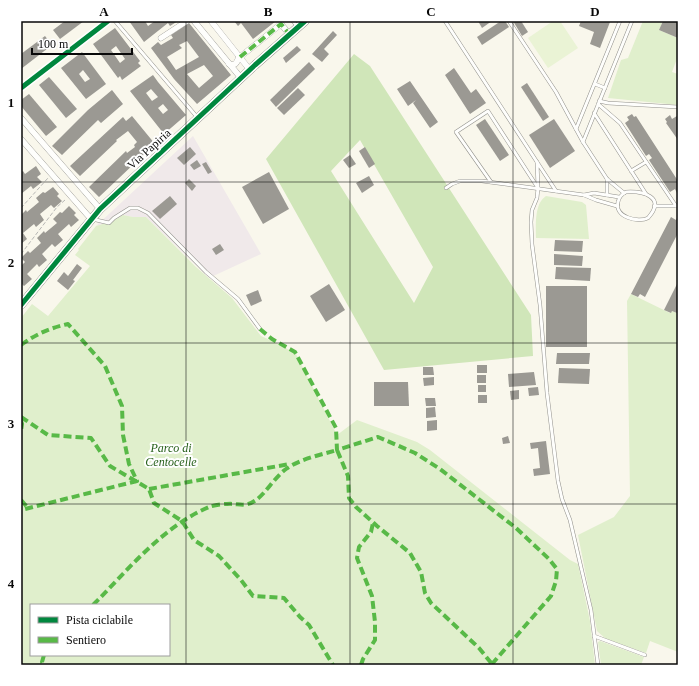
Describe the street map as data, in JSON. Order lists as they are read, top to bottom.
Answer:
{
  "streets": {
    "street": ["Via Papiria"]
  },
  "parks": ["Parco di Centocelle"],
  "legend": ["Pista ciclabile", "Sentiero"],
  "scale_bar": "100 m",
  "grid": {
    "columns": [
      "A",
      "B",
      "C",
      "D"
    ],
    "rows": [
      "1",
      "2",
      "3",
      "4"
    ]
  }
}
